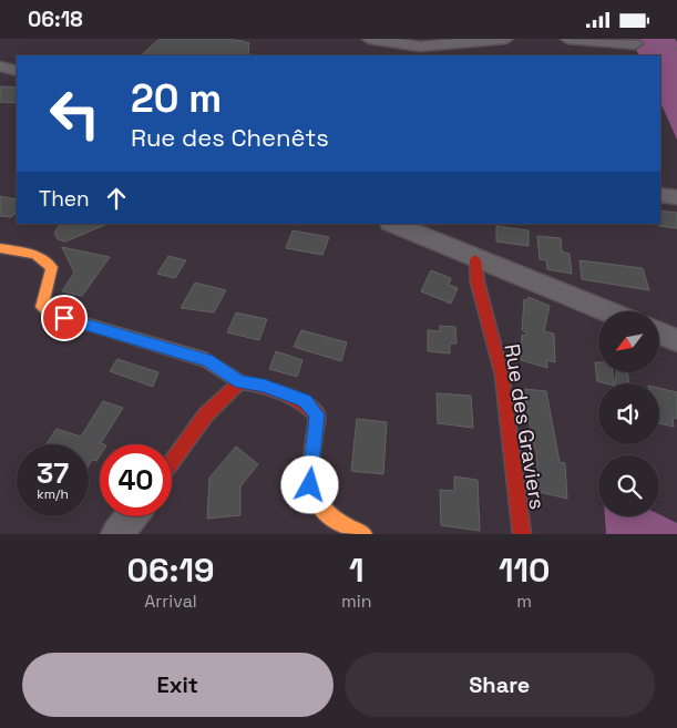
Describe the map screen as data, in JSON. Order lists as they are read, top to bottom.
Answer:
{
  "streets": {
    "street": ["Rue des Graviers"]
  },
  "north": "bottom left",
  "page": {
    "status": "06:18",
    "turn": ["20 m", "Rue des Chenêts"],
    "then": "Then",
    "speed": "37 km/h",
    "limit": "40",
    "eta": [
      "06:19",
      "Arrival",
      "1",
      "min",
      "110",
      "m"
    ],
    "buttons": ["Exit", "Share"]
  }
}
